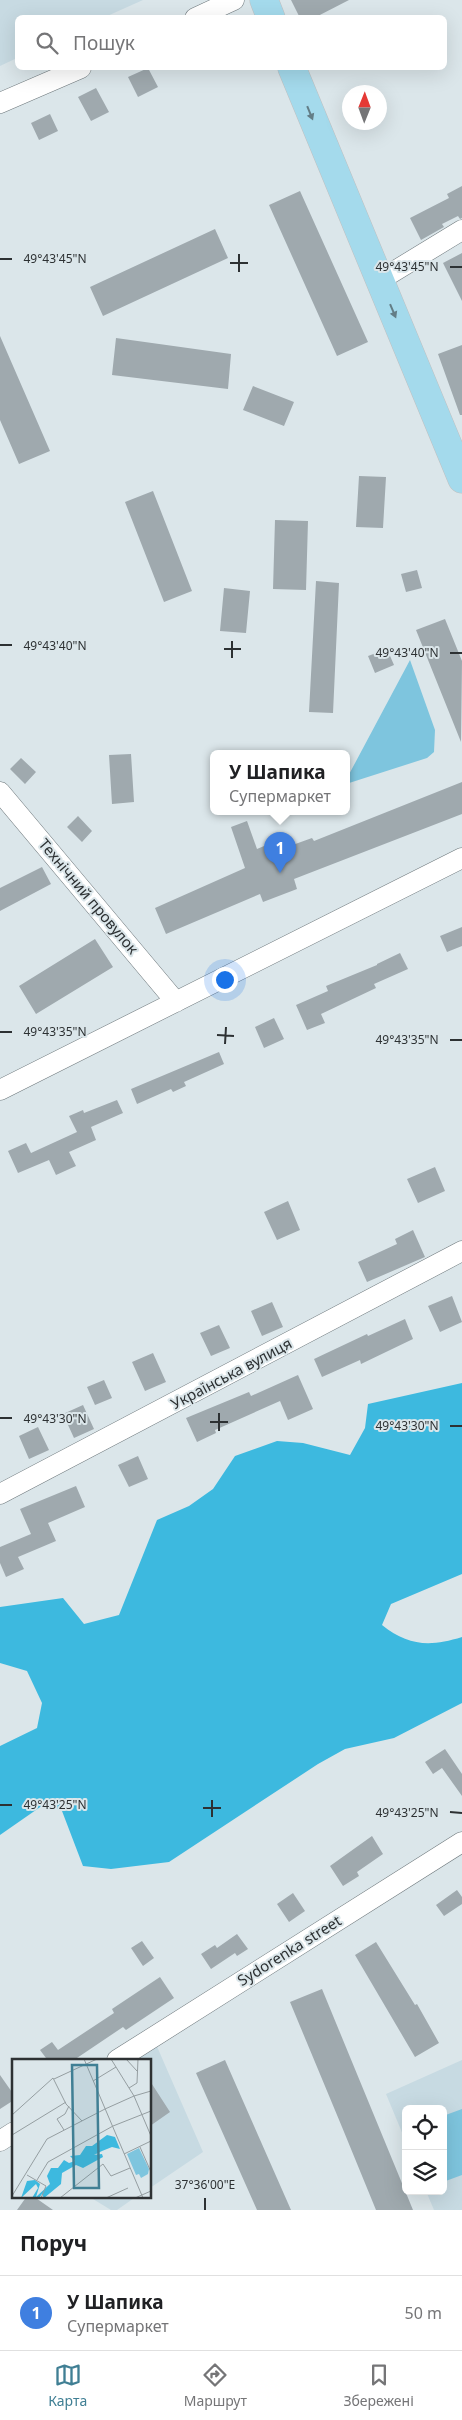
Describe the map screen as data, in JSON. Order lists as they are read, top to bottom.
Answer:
{
  "streets": {
    "street": ["Технічний провулок", "Українська вулиця", "Sydorenka street"]
  },
  "north": "top",
  "page": {
    "search": "Пошук",
    "popup": ["У Шапика", "Супермаркет"],
    "pins": "1",
    "heading": "Поруч",
    "list": [
      {
        "mark": "1",
        "name": "У Шапика",
        "note": "Супермаркет",
        "value": "50 m"
      }
    ],
    "nav": ["Карта", "Маршрут", "Збережені"]
  },
  "coordinates": [
    "49°43'45\"N",
    "49°43'40\"N",
    "49°43'35\"N",
    "49°43'30\"N",
    "49°43'25\"N",
    "37°36'00\"E"
  ]
}
